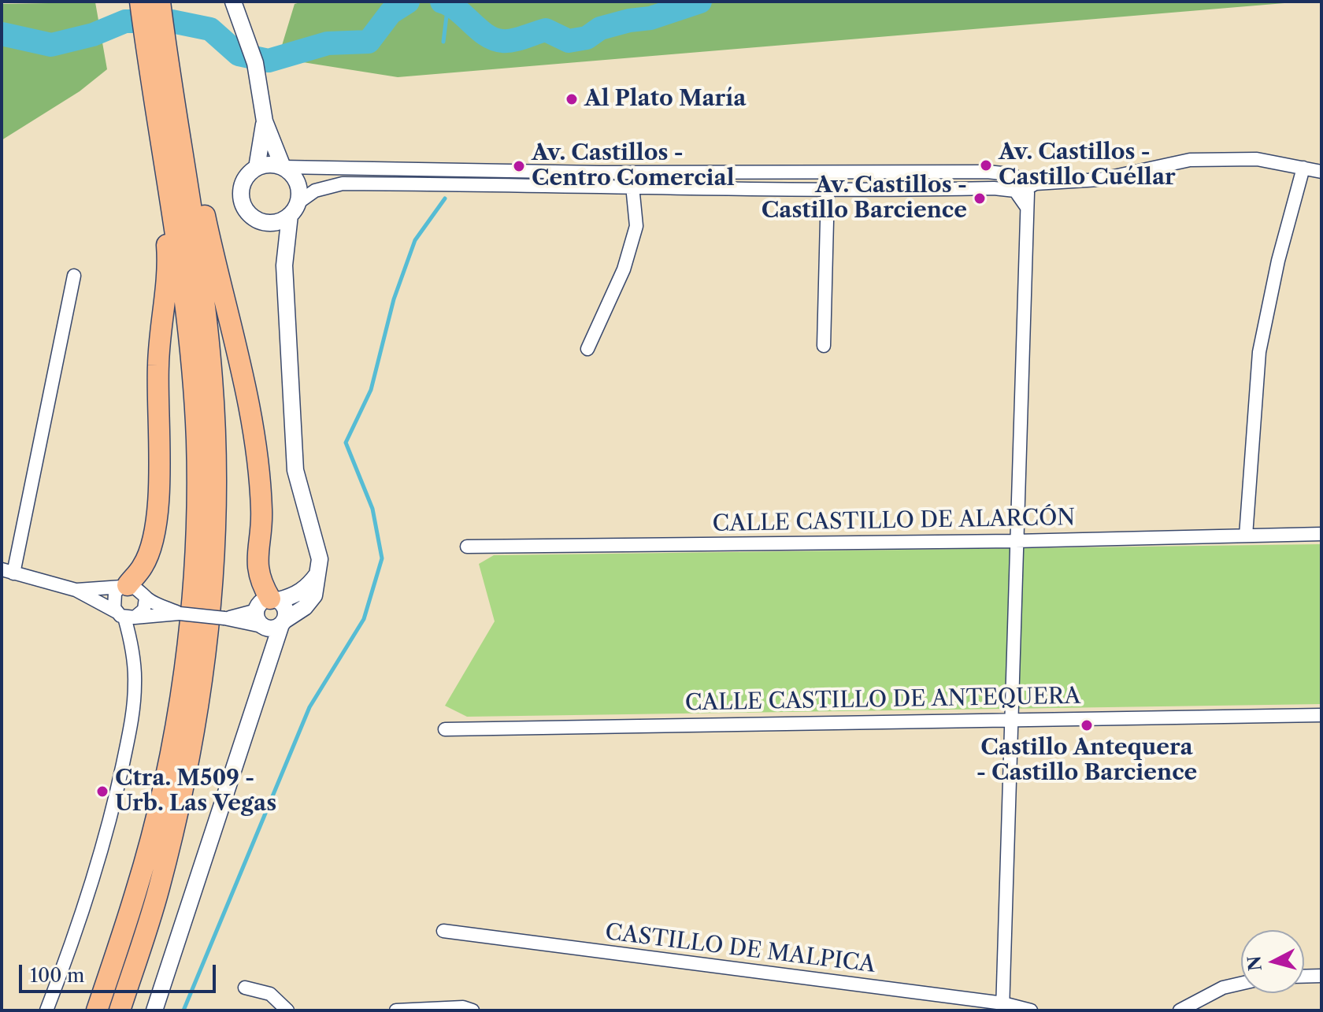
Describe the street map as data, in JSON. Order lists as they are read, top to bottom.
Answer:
{
  "streets": {
    "street": ["CALLE CASTILLO DE ALARCÓN", "CALLE CASTILLO DE ANTEQUERA", "CASTILLO DE MALPICA"]
  },
  "places": [
    "Al Plato María",
    "Av. Castillos - Castillo Cuéllar",
    "Av. Castillos - Centro Comercial",
    "Av. Castillos - Castillo Barcience",
    "Castillo Antequera - Castillo Barcience",
    "Ctra. M509 - Urb. Las Vegas"
  ],
  "scale_bar": "100 m",
  "north": "left"
}
